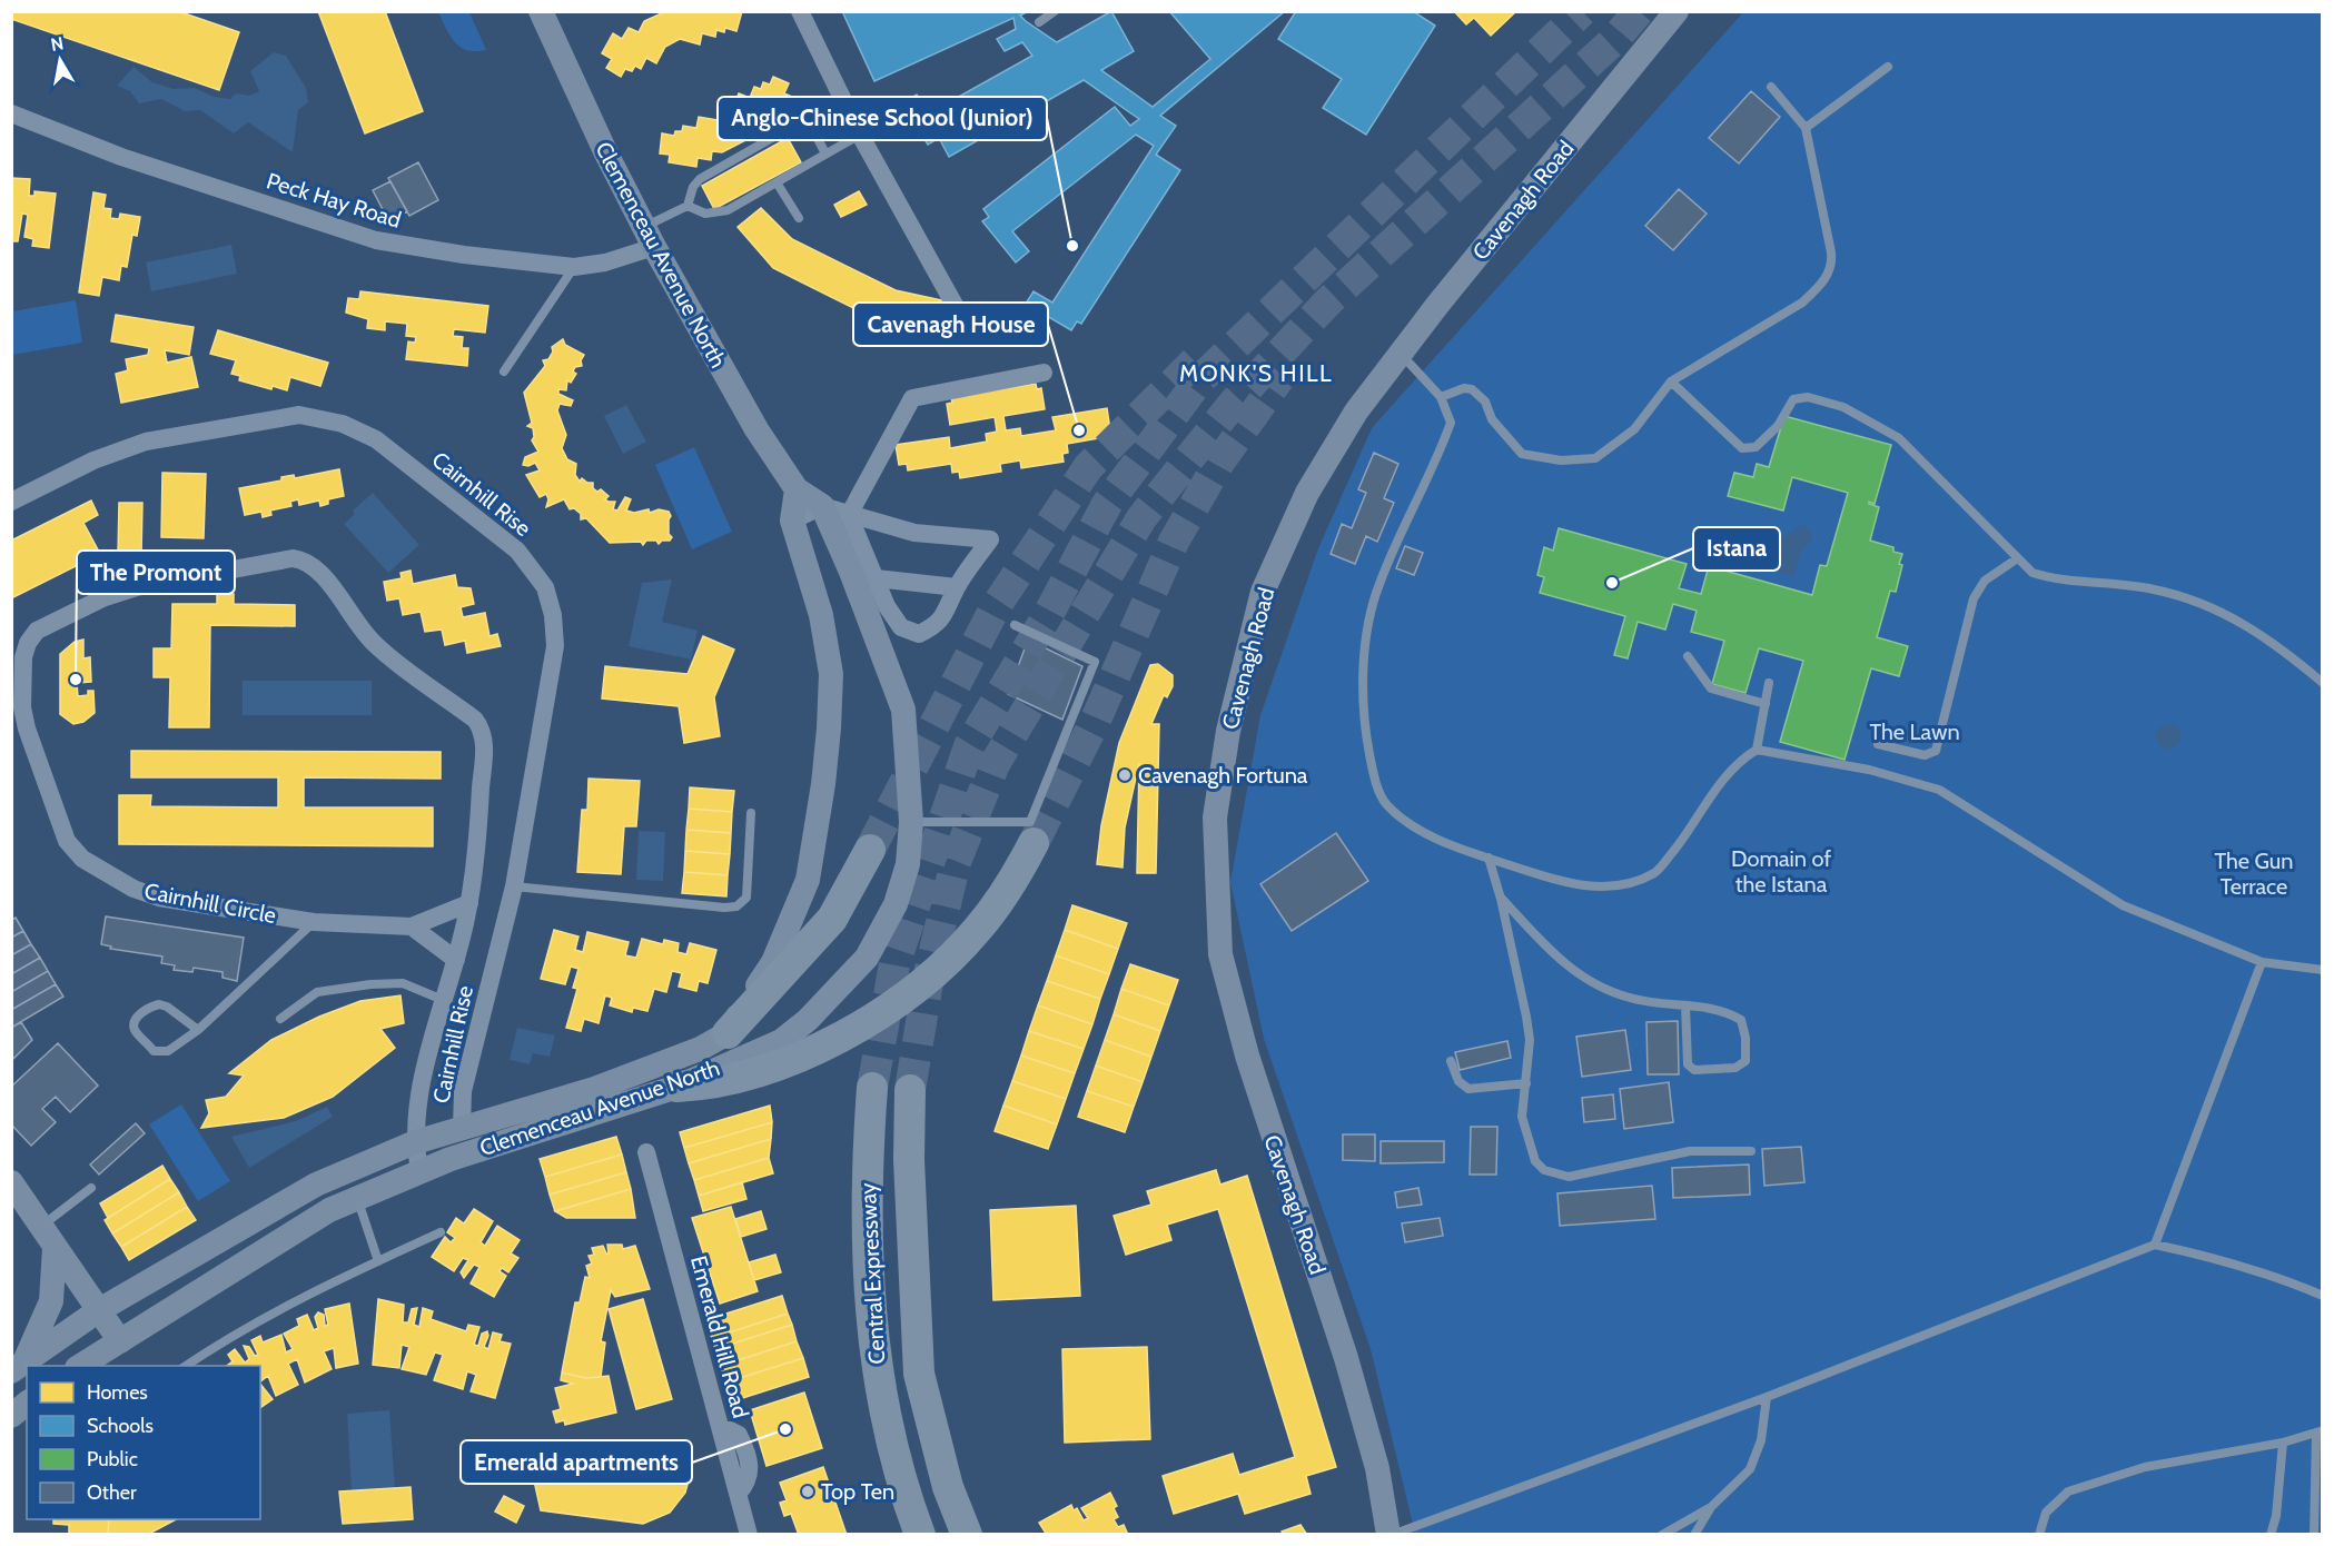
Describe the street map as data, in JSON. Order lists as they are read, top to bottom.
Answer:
{
  "streets": {
    "highway": ["Central Expressway"],
    "main road": ["Cavenagh Road", "Clemenceau Avenue North"],
    "street": [
      "Peck Hay Road",
      "Cairnhill Rise",
      "Cairnhill Circle",
      "Emerald Hill Road"
    ]
  },
  "crossings": [
    ["Peck Hay Road", "Clemenceau Avenue North"],
    ["Clemenceau Avenue North", "Cairnhill Rise"],
    ["Clemenceau Avenue North", "Cairnhill Circle"]
  ],
  "districts": ["MONK'S HILL"],
  "parks": ["The Lawn", "Domain of the Istana", "The Gun Terrace"],
  "places": [
    "Anglo-Chinese School (Junior)",
    "Cavenagh House",
    "Istana",
    "The Promont",
    "Cavenagh Fortuna",
    "Emerald apartments",
    "Top Ten"
  ],
  "legend": [
    "Homes",
    "Schools",
    "Public",
    "Other"
  ],
  "north": "top"
}
